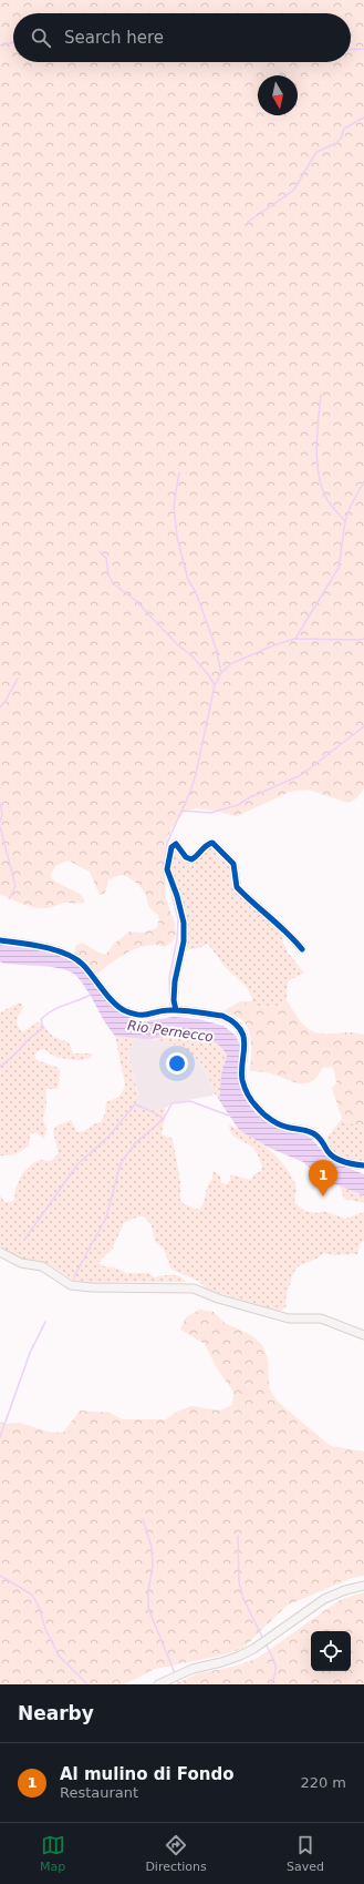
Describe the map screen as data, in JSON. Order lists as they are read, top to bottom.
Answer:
{
  "water": ["Rio Pernecco"],
  "north": "bottom",
  "page": {
    "search": "Search here",
    "pins": "1",
    "heading": "Nearby",
    "list": [
      {
        "mark": "1",
        "name": "Al mulino di Fondo",
        "note": "Restaurant",
        "value": "220 m"
      }
    ],
    "nav": ["Map", "Directions", "Saved"]
  }
}
